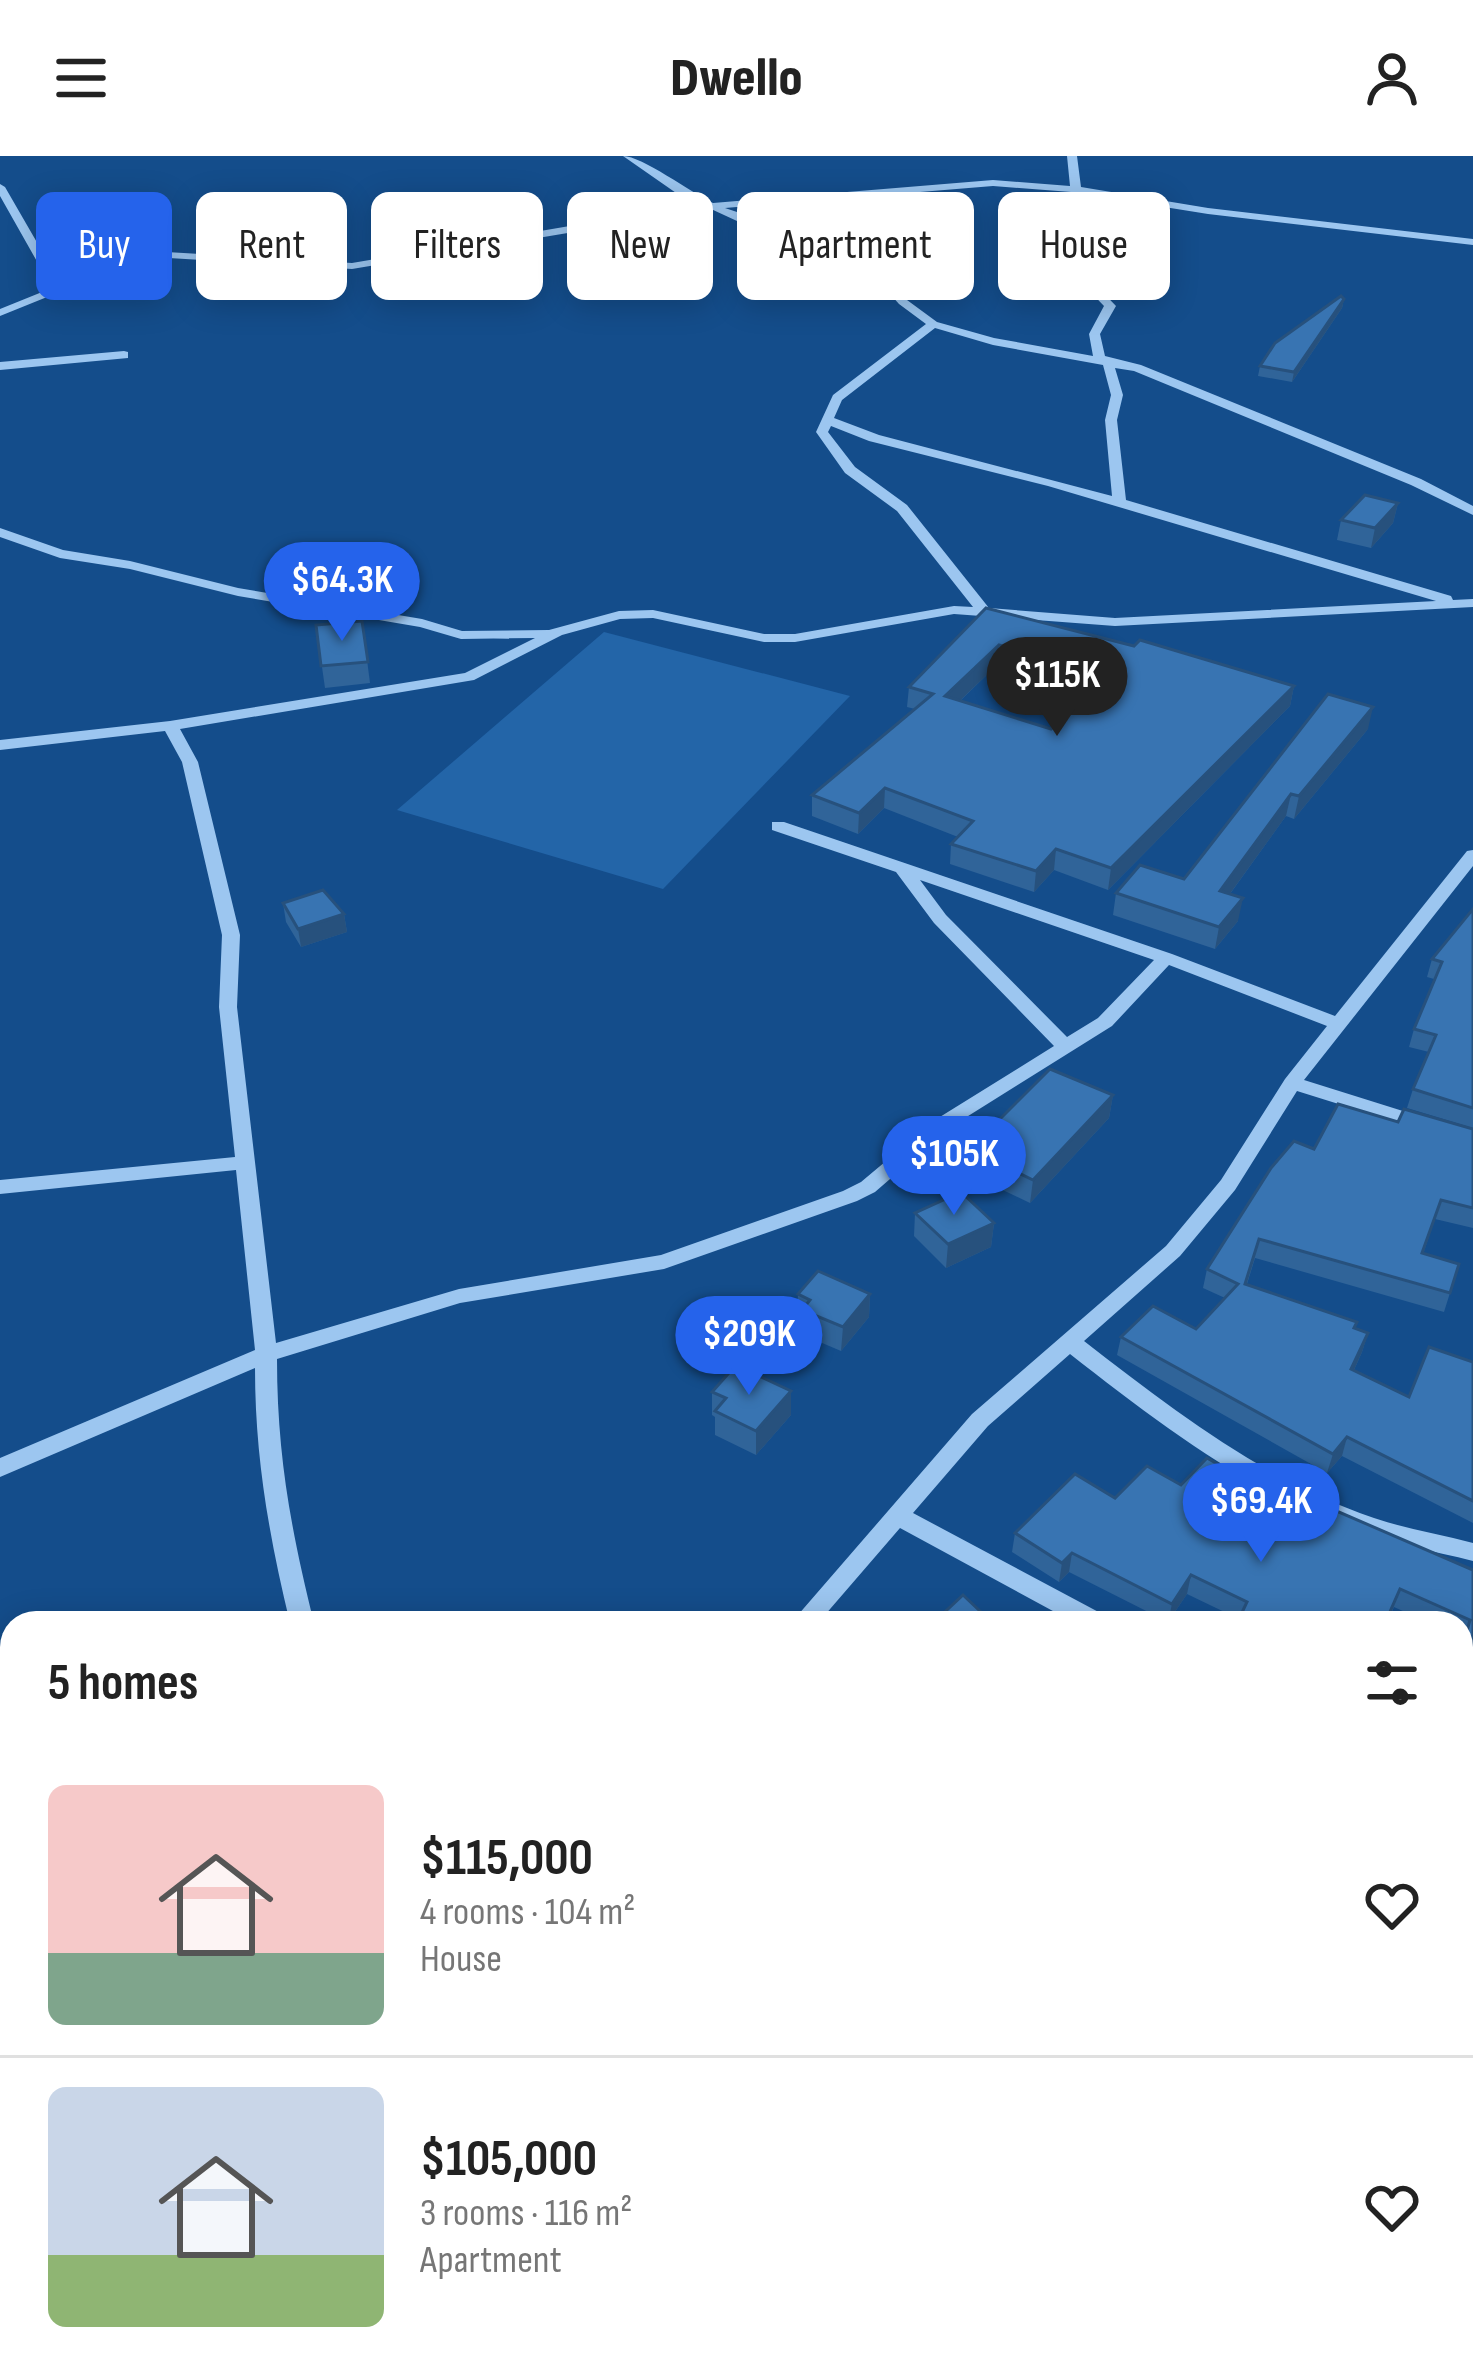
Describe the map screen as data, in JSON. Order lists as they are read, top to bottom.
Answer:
{
  "page": {
    "header": "Dwello",
    "chip": [
      "Buy",
      "Rent",
      "Filters",
      "New",
      "Apartment",
      "House"
    ],
    "price": [
      "$64.3K",
      "$115K",
      "$105K",
      "$209K",
      "$69.4K"
    ],
    "heading": "5 homes",
    "list": [
      {
        "name": "$115,000",
        "note": "4 rooms · 104 m² · House"
      },
      {
        "name": "$105,000",
        "note": "3 rooms · 116 m² · Apartment"
      }
    ]
  }
}
